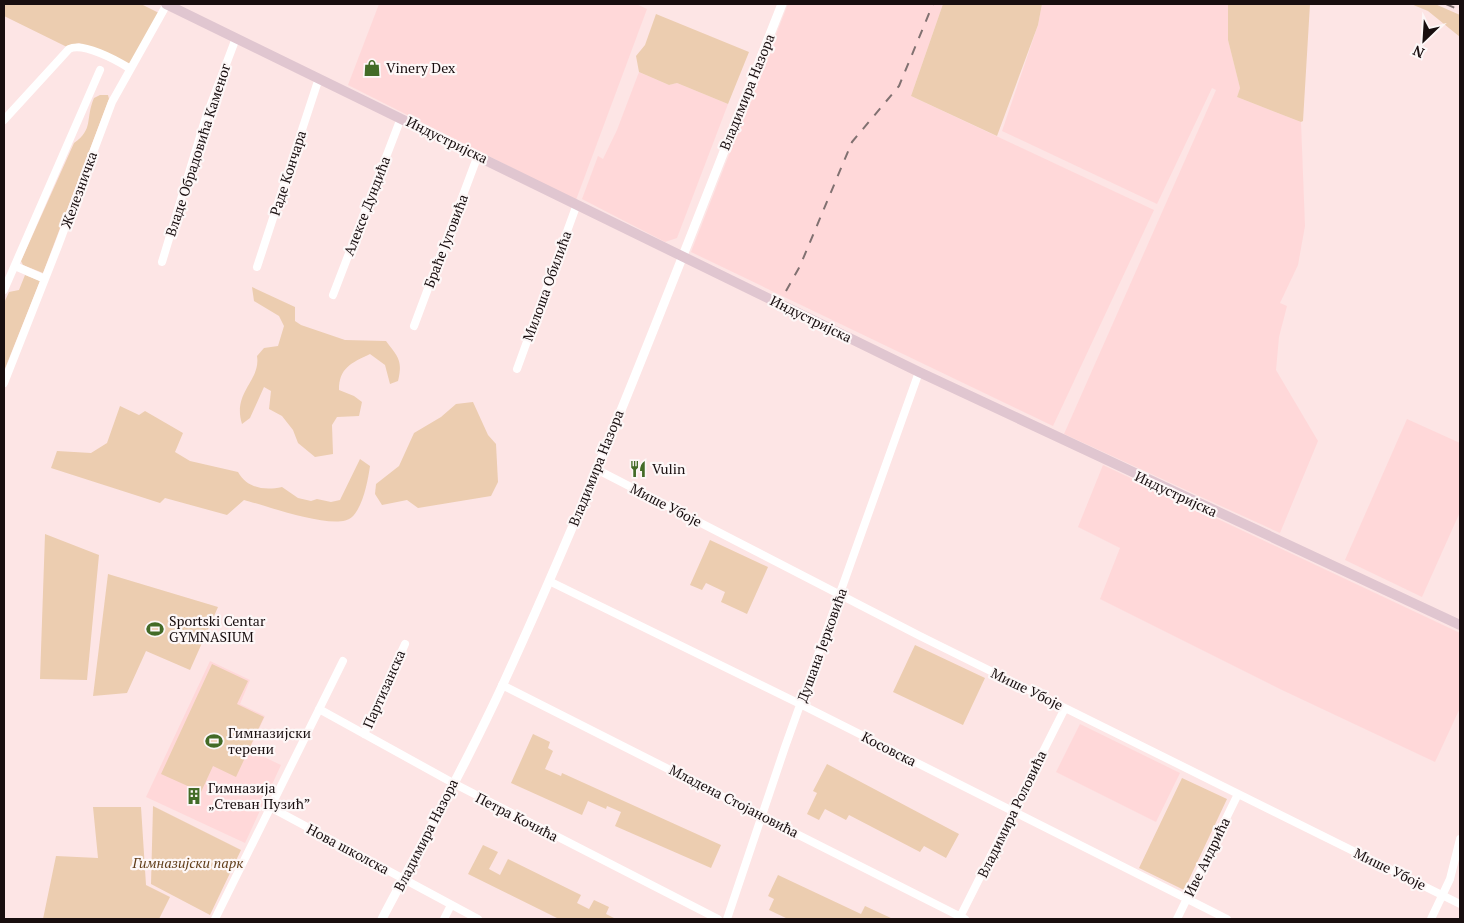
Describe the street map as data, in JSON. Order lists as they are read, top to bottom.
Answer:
{
  "streets": {
    "main road": ["Индустријска"],
    "street": [
      "Владимира Назора",
      "Владе Обрадовића Каменог",
      "Раде Кончара",
      "Железничка",
      "Алексе Дундића",
      "Браће Југовића",
      "Милоша Обилића",
      "Мише Убоје",
      "Душана Јерковића",
      "Партизанска",
      "Косовска",
      "Младена Стојановића",
      "Владимира Роловића",
      "Петра Кочића",
      "Нова школска",
      "Иве Андрића"
    ]
  },
  "crossings": [
    ["Владимира Назора", "Индустријска"],
    ["Владимира Назора", "Мише Убоје"],
    ["Владимира Назора", "Косовска"],
    ["Владимира Назора", "Младена Стојановића"],
    ["Владимира Назора", "Петра Кочића"],
    ["Владимира Назора", "Нова школска"],
    ["Индустријска", "Владе Обрадовића Каменог"],
    ["Индустријска", "Раде Кончара"],
    ["Индустријска", "Железничка"],
    ["Индустријска", "Алексе Дундића"],
    ["Индустријска", "Браће Југовића"],
    ["Индустријска", "Милоша Обилића"],
    ["Индустријска", "Душана Јерковића"],
    ["Мише Убоје", "Душана Јерковића"],
    ["Мише Убоје", "Владимира Роловића"],
    ["Мише Убоје", "Иве Андрића"],
    ["Душана Јерковића", "Косовска"],
    ["Душана Јерковића", "Младена Стојановића"],
    ["Партизанска", "Петра Кочића"],
    ["Косовска", "Владимира Роловића"],
    ["Косовска", "Иве Андрића"],
    ["Младена Стојановића", "Владимира Роловића"]
  ],
  "parks": ["Гимназијски парк"],
  "places": {
    "shop": ["Vinery Dex"],
    "restaurant": ["Vulin"],
    "sports": ["Sportski Centar GYMNASIUM", "Гимназијски терени"],
    "building": ["Гимназија „Стеван Пузић”"]
  },
  "north": "bottom left"
}
